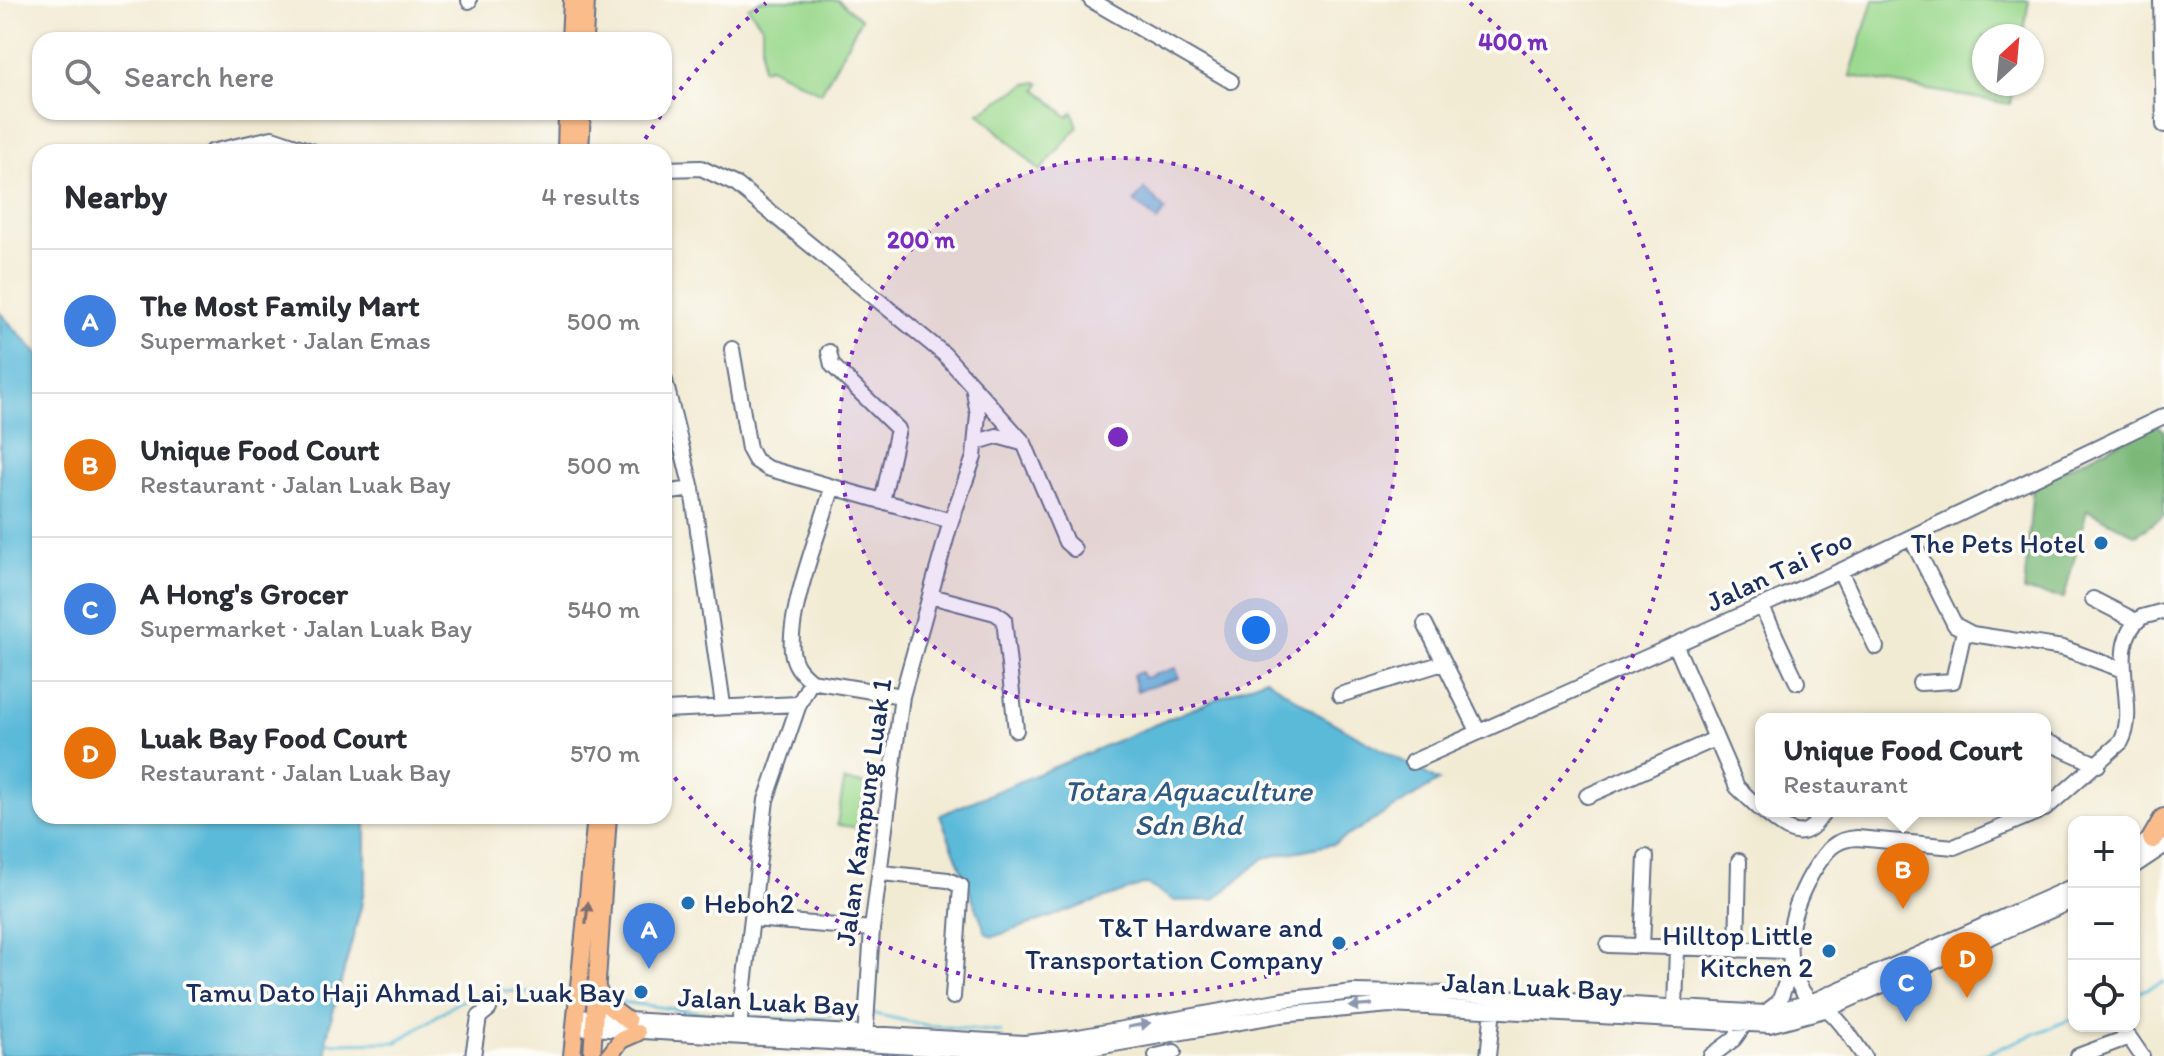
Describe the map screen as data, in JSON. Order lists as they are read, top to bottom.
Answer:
{
  "streets": {
    "street": ["Jalan Tai Foo", "Jalan Kampung Luak 1", "Jalan Luak Bay"]
  },
  "crossings": [
    ["Jalan Kampung Luak 1", "Jalan Luak Bay"]
  ],
  "water": ["Totara Aquaculture Sdn Bhd"],
  "places": [
    "The Pets Hotel",
    "Heboh2",
    "T&T Hardware and Transportation Company",
    "Hilltop Little Kitchen 2",
    "Tamu Dato Haji Ahmad Lai, Luak Bay"
  ],
  "north": "top right",
  "page": {
    "search": "Search here",
    "heading": ["Nearby", "4 results"],
    "list": [
      {
        "mark": "A",
        "name": "The Most Family Mart",
        "note": "Supermarket · Jalan Emas",
        "value": "500 m"
      },
      {
        "mark": "B",
        "name": "Unique Food Court",
        "note": "Restaurant · Jalan Luak Bay",
        "value": "500 m"
      },
      {
        "mark": "C",
        "name": "A Hong's Grocer",
        "note": "Supermarket · Jalan Luak Bay",
        "value": "540 m"
      },
      {
        "mark": "D",
        "name": "Luak Bay Food Court",
        "note": "Restaurant · Jalan Luak Bay",
        "value": "570 m"
      }
    ],
    "popup": ["Unique Food Court", "Restaurant"],
    "map_buttons": ["+", "−"],
    "pins": [
      "B",
      "A",
      "D",
      "C"
    ]
  },
  "rings": ["400 m", "200 m"]
}
